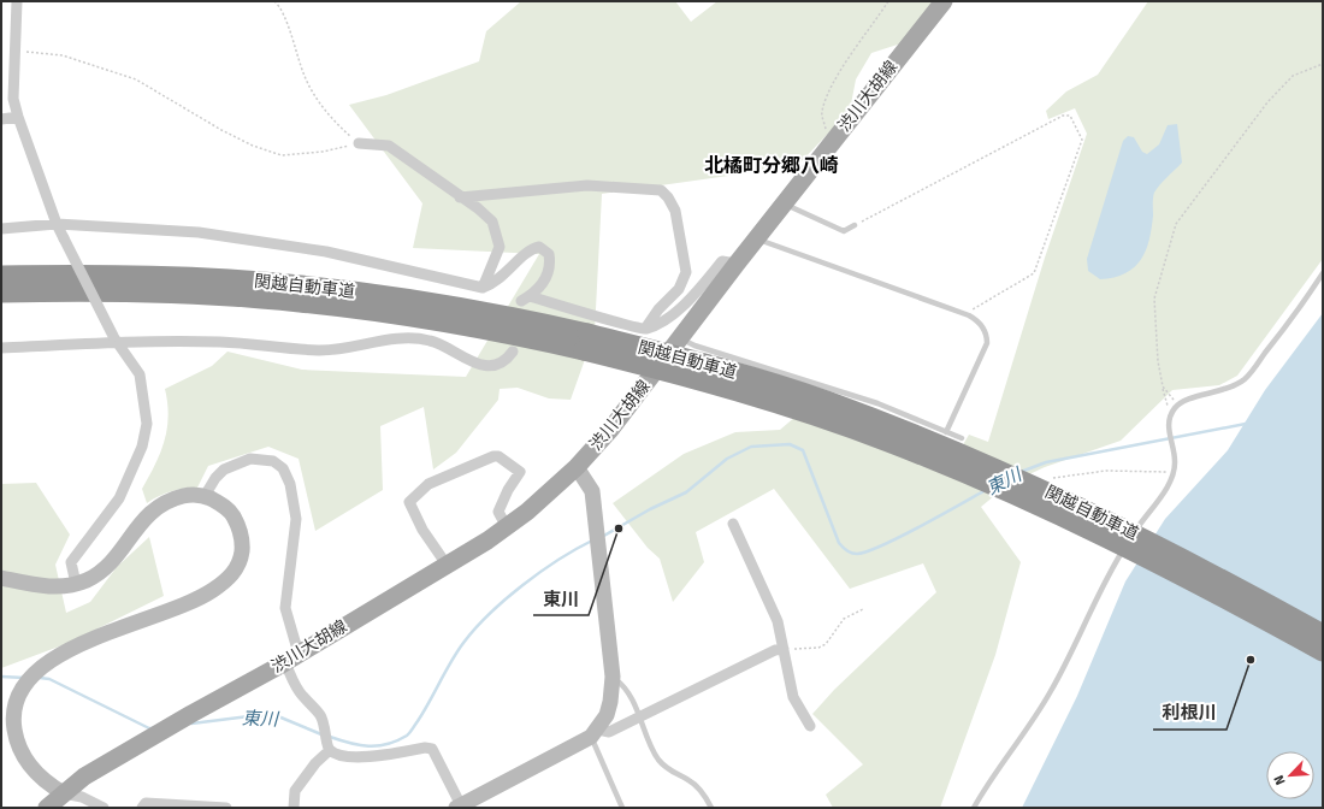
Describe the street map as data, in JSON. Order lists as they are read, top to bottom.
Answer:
{
  "streets": {
    "highway": ["関越自動車道"],
    "main road": ["渋川大胡線"]
  },
  "districts": ["北橘町分郷八崎"],
  "water": ["東川"],
  "places": ["東川", "利根川"],
  "north": "bottom left"
}
